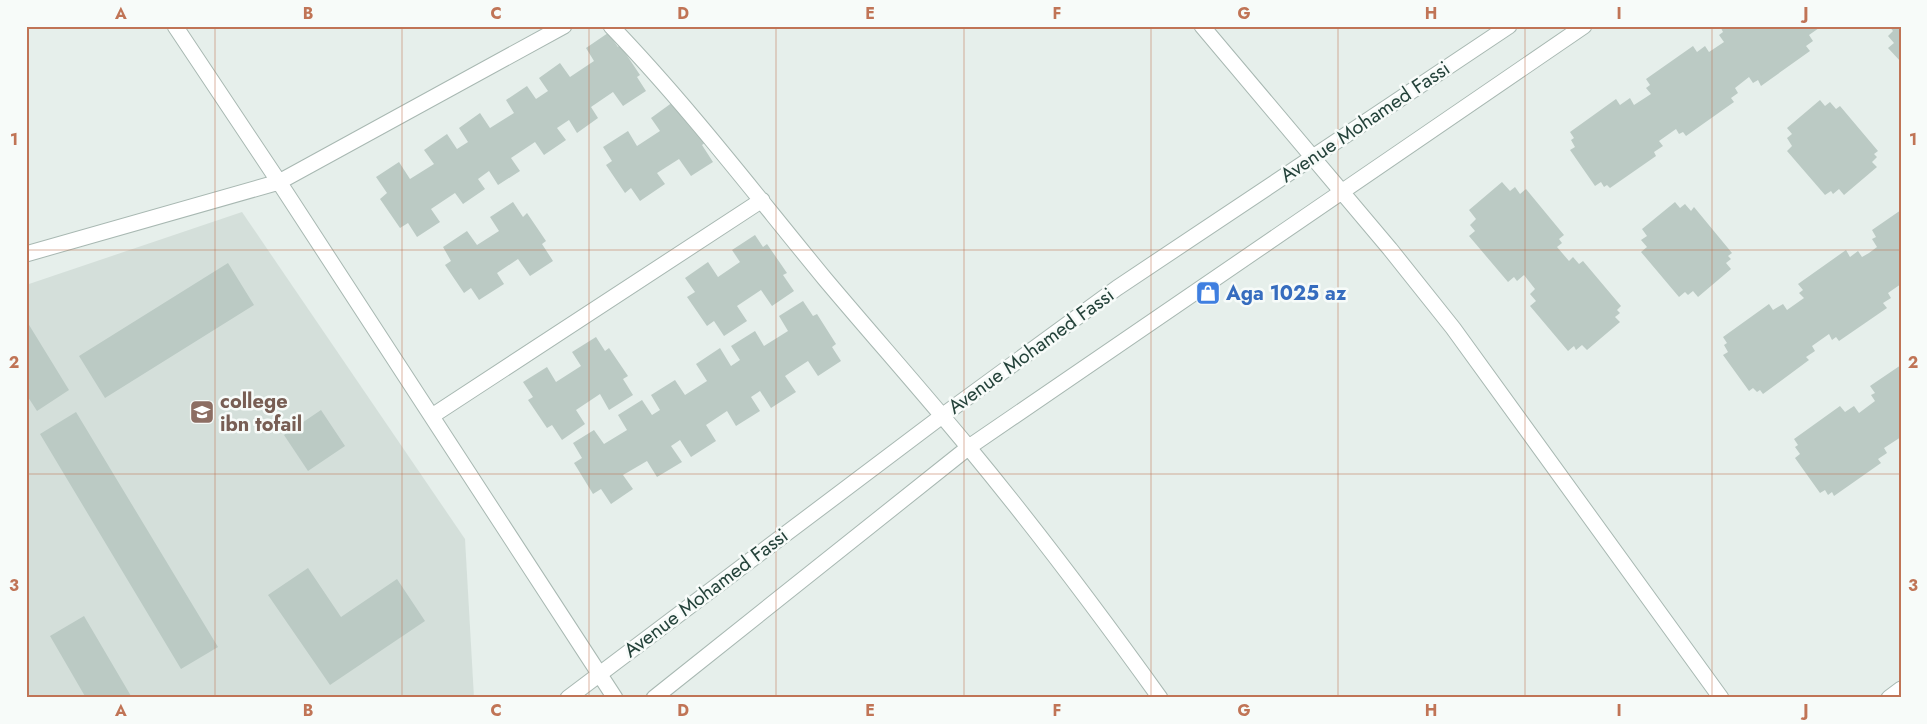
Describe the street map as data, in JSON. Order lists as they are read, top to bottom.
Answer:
{
  "streets": {
    "street": ["Avenue Mohamed Fassi"]
  },
  "places": {
    "shop": ["Aga 1025 az"],
    "school or university": ["college ibn tofail"]
  },
  "grid": {
    "columns": [
      "A",
      "B",
      "C",
      "D",
      "E",
      "F",
      "G",
      "H",
      "I",
      "J"
    ],
    "rows": ["1", "2", "3"]
  }
}
